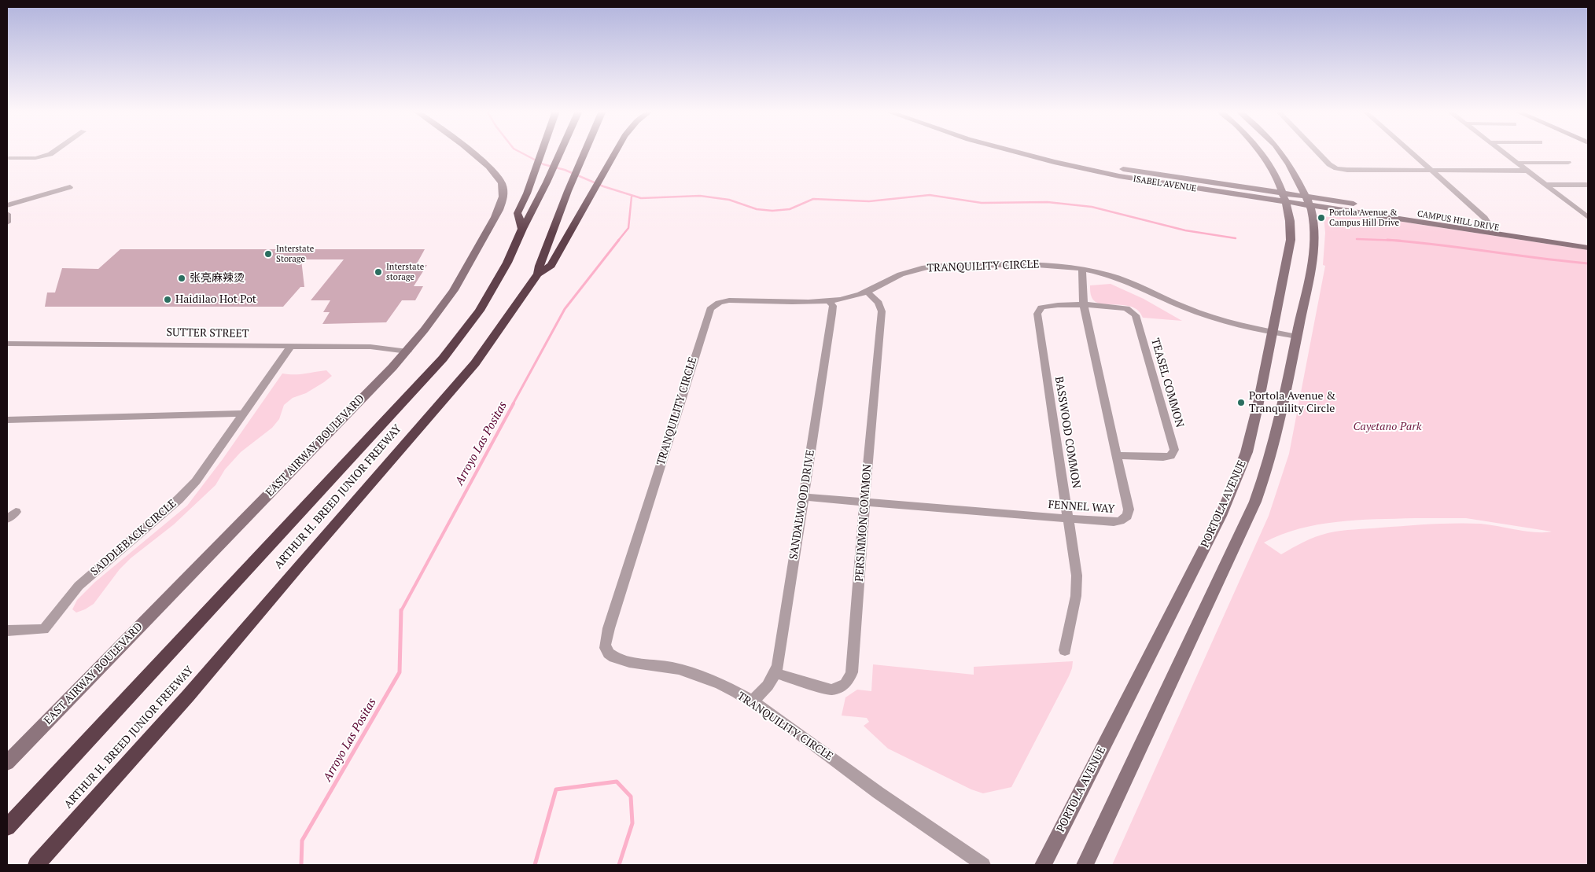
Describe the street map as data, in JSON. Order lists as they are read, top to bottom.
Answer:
{
  "streets": {
    "highway": ["ARTHUR H. BREED JUNIOR FREEWAY"],
    "main road": [
      "ISABEL AVENUE",
      "CAMPUS HILL DRIVE",
      "EAST AIRWAY BOULEVARD",
      "PORTOLA AVENUE"
    ],
    "street": [
      "TRANQUILITY CIRCLE",
      "SUTTER STREET",
      "TEASEL COMMON",
      "BASSWOOD COMMON",
      "SANDALWOOD DRIVE",
      "FENNEL WAY",
      "PERSIMMON COMMON",
      "SADDLEBACK CIRCLE"
    ]
  },
  "crossings": [
    ["ISABEL AVENUE", "CAMPUS HILL DRIVE"],
    ["ISABEL AVENUE", "PORTOLA AVENUE"],
    ["CAMPUS HILL DRIVE", "PORTOLA AVENUE"],
    ["TRANQUILITY CIRCLE", "PORTOLA AVENUE"],
    ["TRANQUILITY CIRCLE", "SANDALWOOD DRIVE"],
    ["TRANQUILITY CIRCLE", "FENNEL WAY"],
    ["TRANQUILITY CIRCLE", "PERSIMMON COMMON"],
    ["SUTTER STREET", "EAST AIRWAY BOULEVARD"],
    ["SUTTER STREET", "SADDLEBACK CIRCLE"],
    ["TEASEL COMMON", "BASSWOOD COMMON"],
    ["TEASEL COMMON", "FENNEL WAY"],
    ["BASSWOOD COMMON", "FENNEL WAY"],
    ["SANDALWOOD DRIVE", "FENNEL WAY"],
    ["SANDALWOOD DRIVE", "PERSIMMON COMMON"],
    ["FENNEL WAY", "PERSIMMON COMMON"]
  ],
  "water": ["Arroyo Las Positas"],
  "parks": ["Cayetano Park"],
  "places": [
    "Portola Avenue & Campus Hill Drive",
    "Interstate Storage",
    "Interstate storage",
    "张亮麻辣烫",
    "Haidilao Hot Pot",
    "Portola Avenue & Tranquility Circle"
  ]
}
